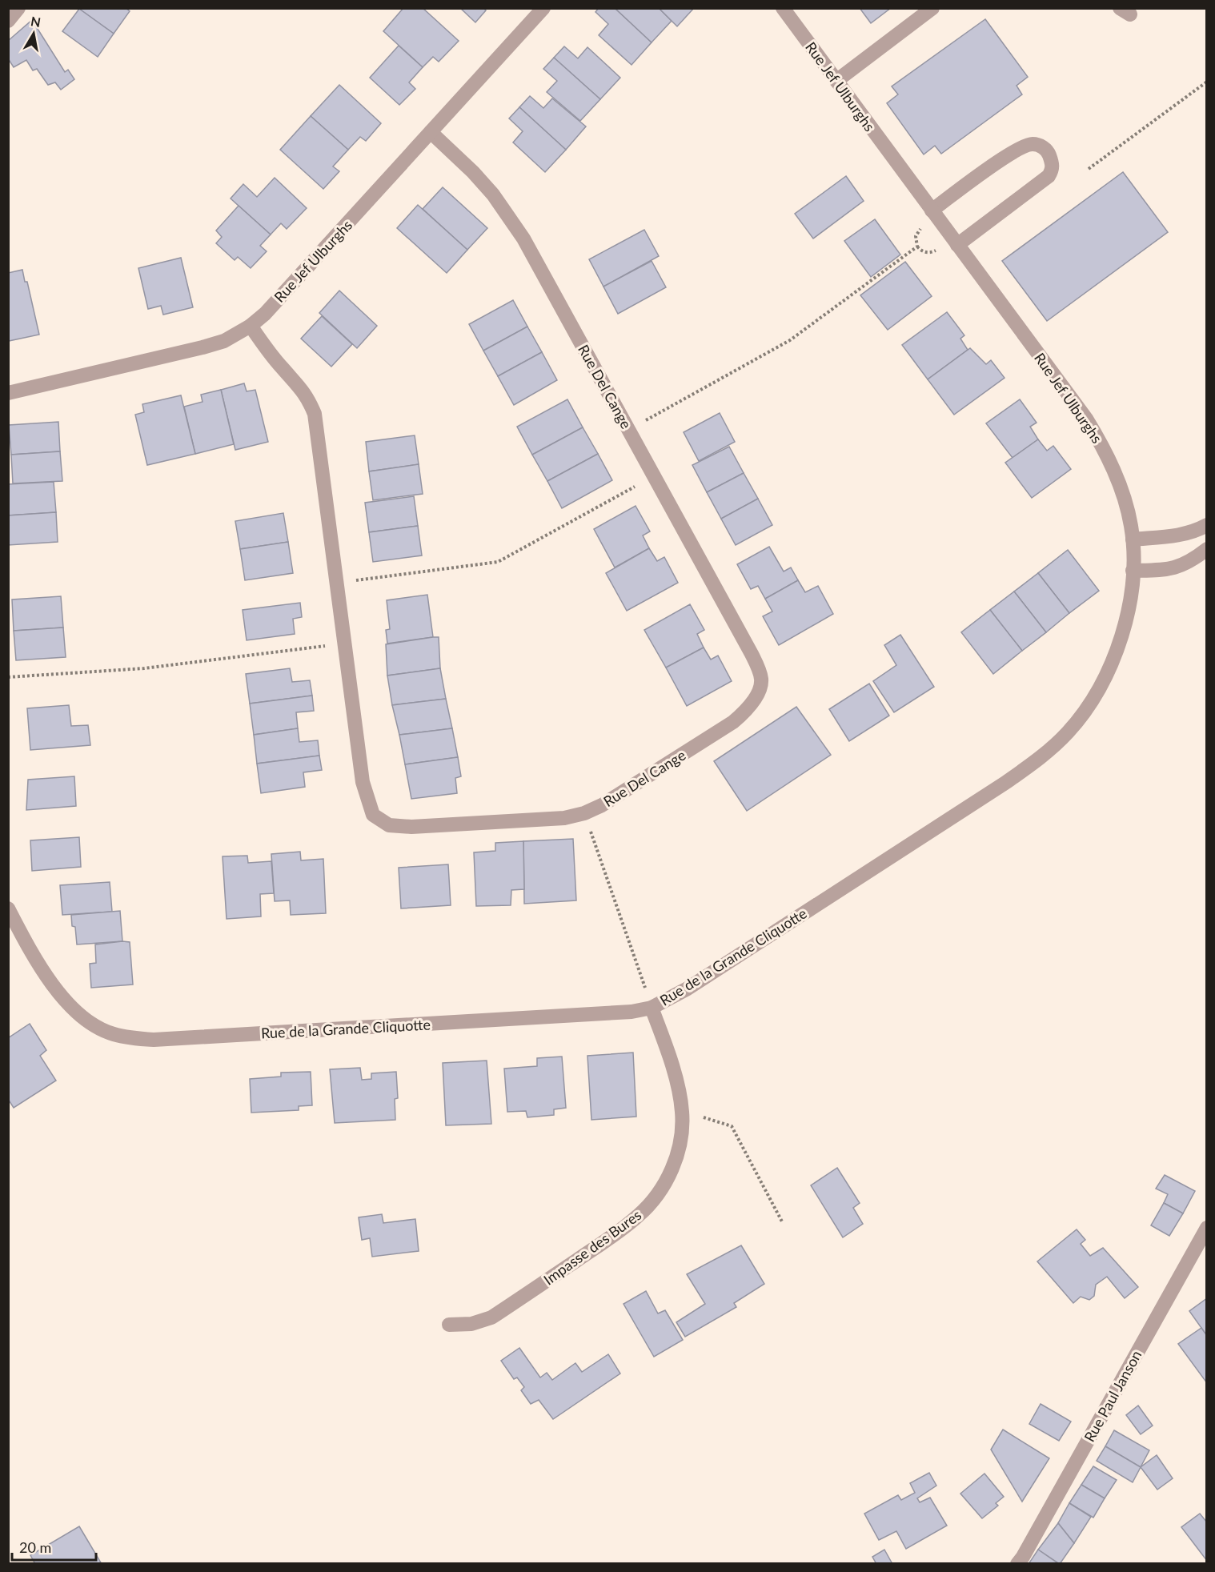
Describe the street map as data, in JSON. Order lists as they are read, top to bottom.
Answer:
{
  "streets": {
    "street": [
      "Rue Jef Ulburghs",
      "Rue Del Cange",
      "Rue de la Grande Cliquotte",
      "Impasse des Bures",
      "Rue Paul Janson"
    ]
  },
  "crossings": [
    ["Rue Jef Ulburghs", "Rue Del Cange"],
    ["Rue Jef Ulburghs", "Rue de la Grande Cliquotte"],
    ["Rue de la Grande Cliquotte", "Impasse des Bures"]
  ],
  "scale_bar": "20 m",
  "north": "top"
}
